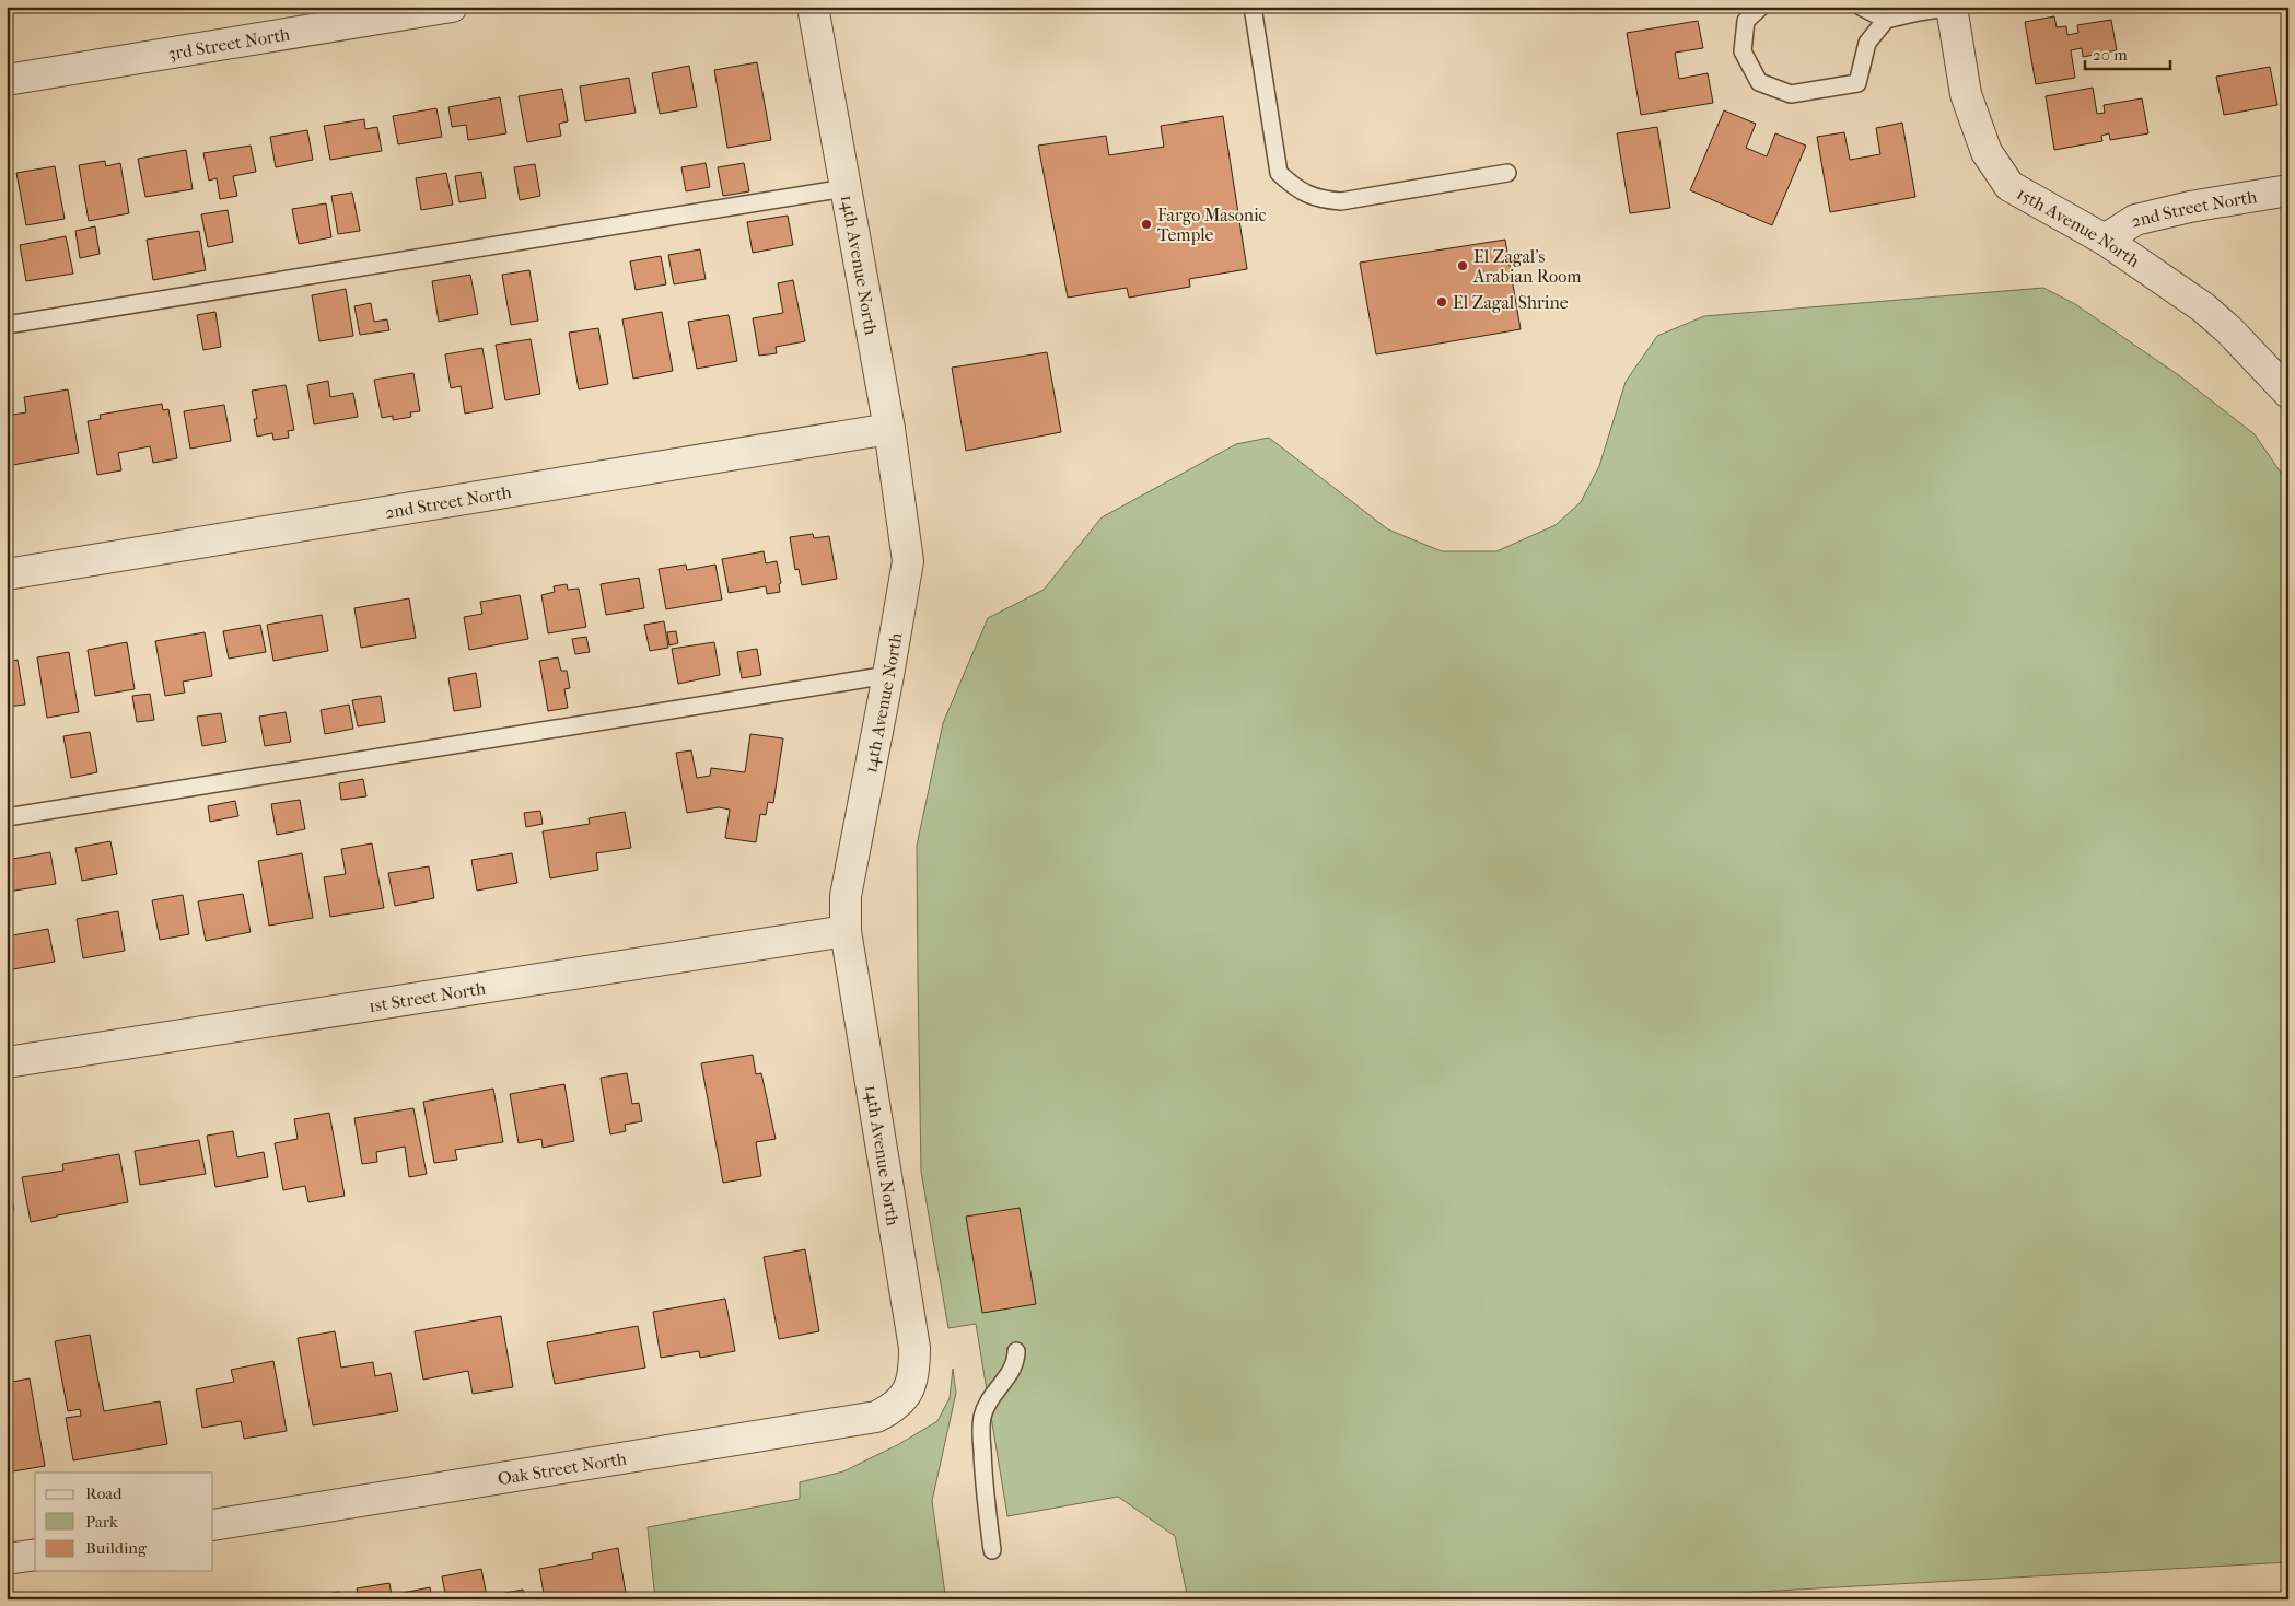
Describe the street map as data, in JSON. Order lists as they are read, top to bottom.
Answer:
{
  "streets": {
    "street": [
      "3rd Street North",
      "2nd Street North",
      "15th Avenue North",
      "14th Avenue North",
      "1st Street North",
      "Oak Street North"
    ]
  },
  "crossings": [
    ["2nd Street North", "15th Avenue North"],
    ["2nd Street North", "14th Avenue North"],
    ["14th Avenue North", "1st Street North"],
    ["14th Avenue North", "Oak Street North"]
  ],
  "places": ["Fargo Masonic Temple", "El Zagal's Arabian Room", "El Zagal Shrine"],
  "legend": ["Road", "Park", "Building"],
  "scale_bar": "20 m"
}
